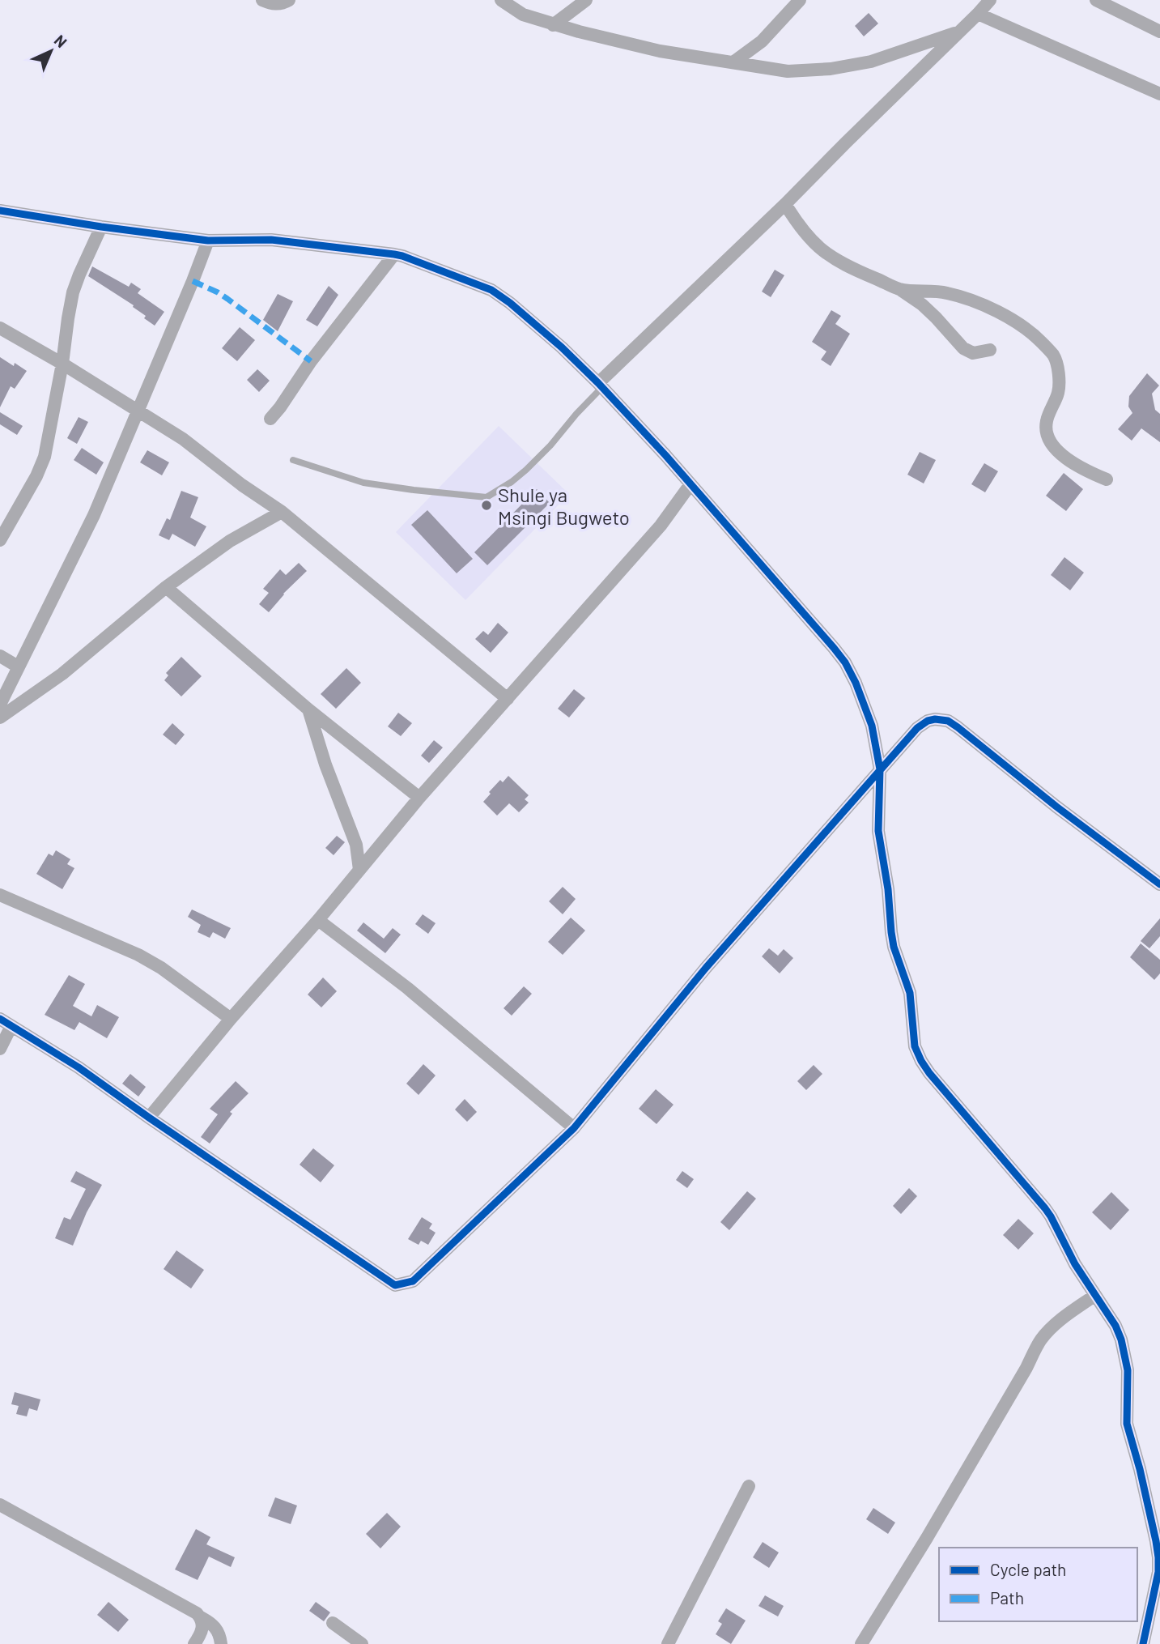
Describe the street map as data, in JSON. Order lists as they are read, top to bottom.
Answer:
{
  "places": ["Shule ya Msingi Bugweto"],
  "legend": ["Cycle path", "Path"],
  "north": "top right"
}
